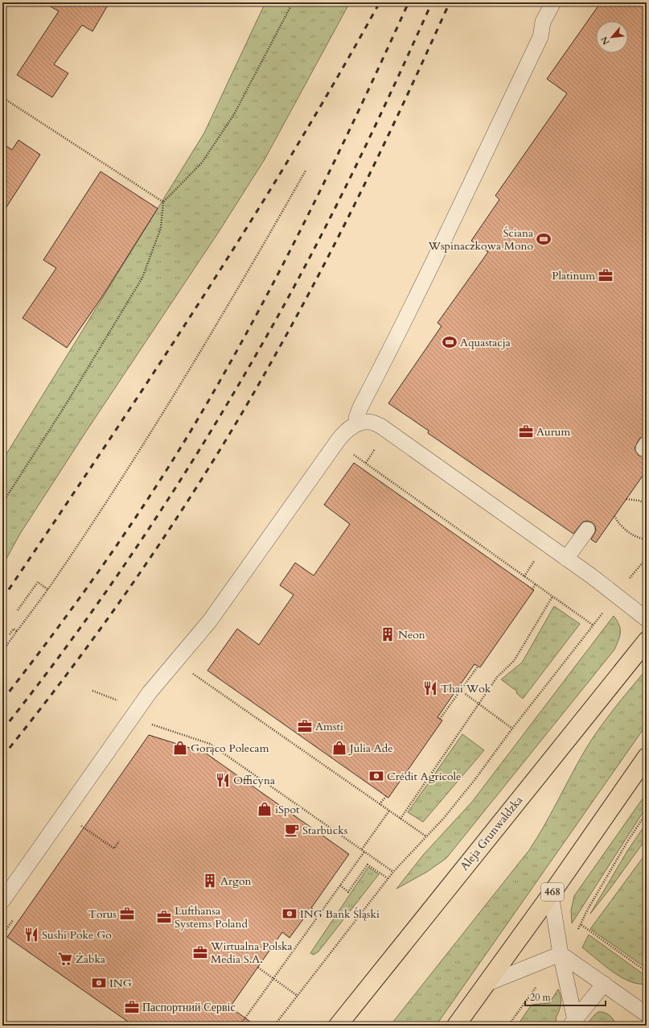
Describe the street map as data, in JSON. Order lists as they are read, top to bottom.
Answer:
{
  "streets": {
    "main road": ["Aleja Grunwaldzka", "468"]
  },
  "places": {
    "sports": ["Ściana Wspinaczkowa Mono", "Aquastacja"],
    "office": [
      "Platinum",
      "Aurum",
      "Amsti",
      "Torus",
      "Lufthansa Systems Poland",
      "Wirtualna Polska Media S.A.",
      "Паспортний Сервіс"
    ],
    "building": ["Neon", "Argon"],
    "restaurant": ["Thai Wok", "Officyna", "Sushi Poke Go"],
    "shop": ["Gorąco Polecam", "Julia Ade", "iSpot"],
    "bank": ["Crédit Agricole", "ING Bank Śląski", "ING"],
    "cafe": ["Starbucks"],
    "supermarket": ["Żabka"]
  },
  "scale_bar": "20 m",
  "north": "bottom left"
}
